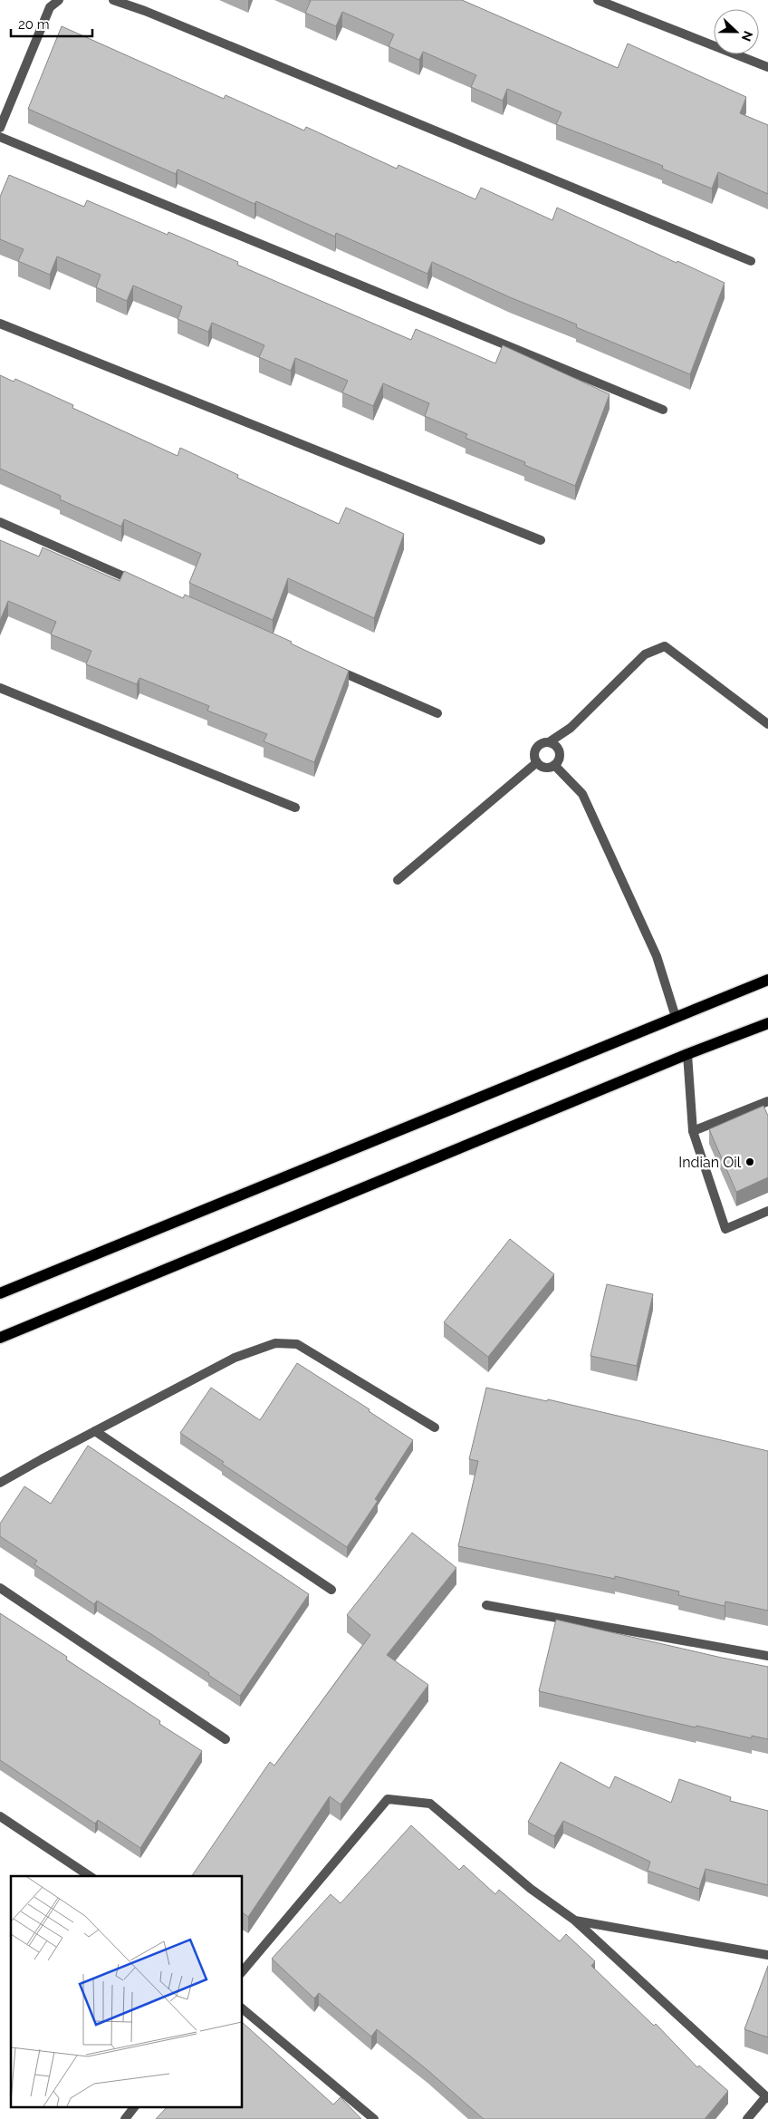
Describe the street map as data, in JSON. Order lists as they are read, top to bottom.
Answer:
{
  "places": ["Indian Oil"],
  "scale_bar": "20 m",
  "north": "right"
}
